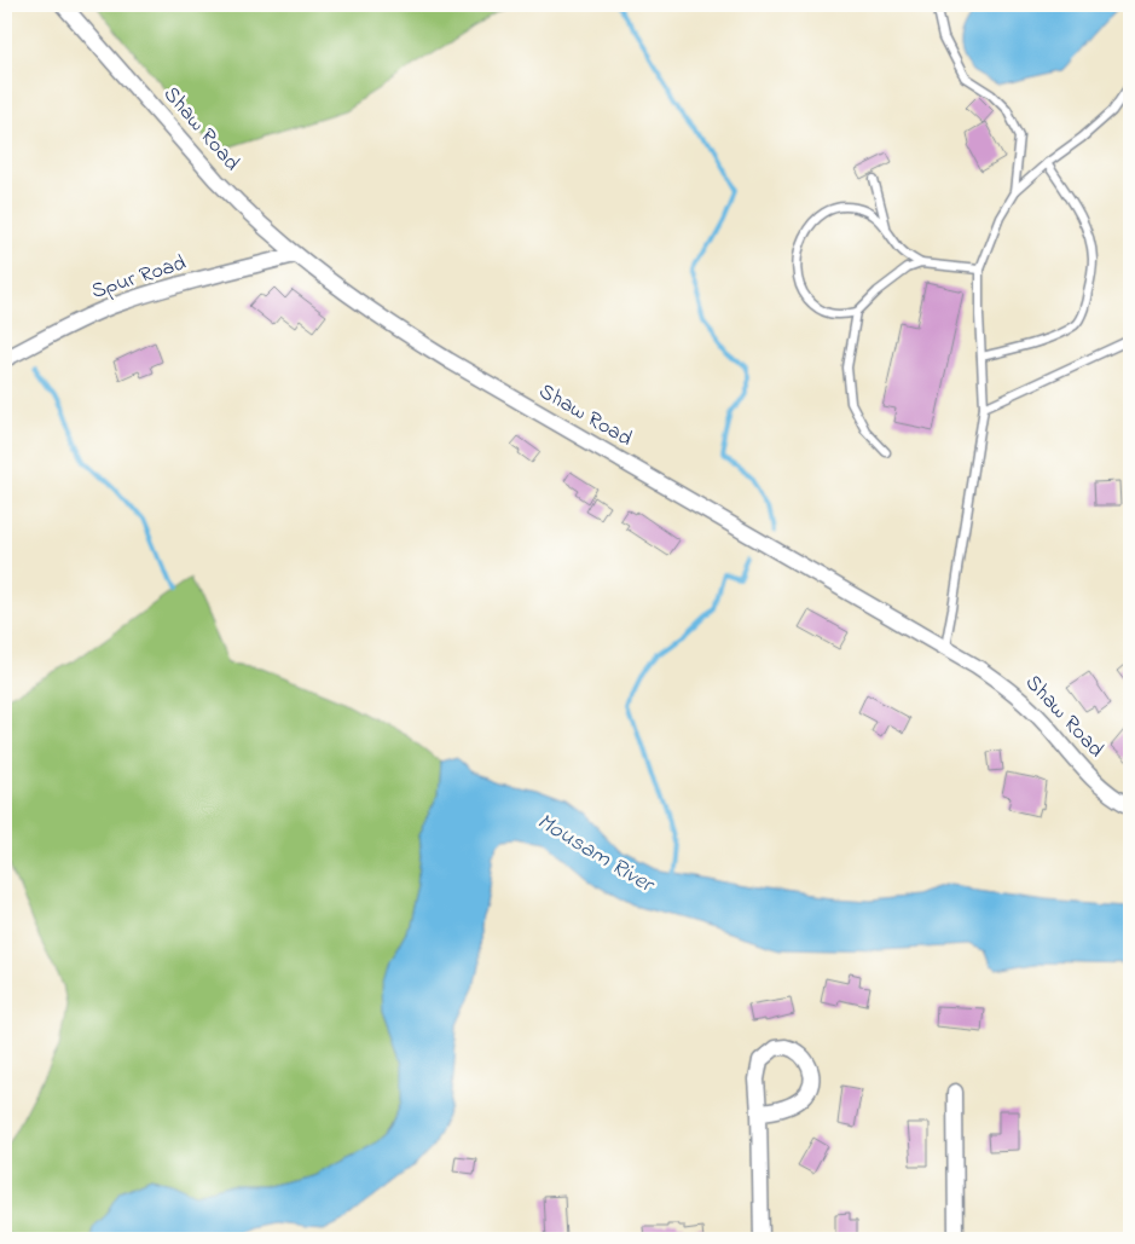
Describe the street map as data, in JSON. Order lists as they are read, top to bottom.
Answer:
{
  "streets": {
    "street": ["Shaw Road", "Spur Road"]
  },
  "crossings": [
    ["Shaw Road", "Spur Road"]
  ],
  "water": ["Mousam River"]
}
